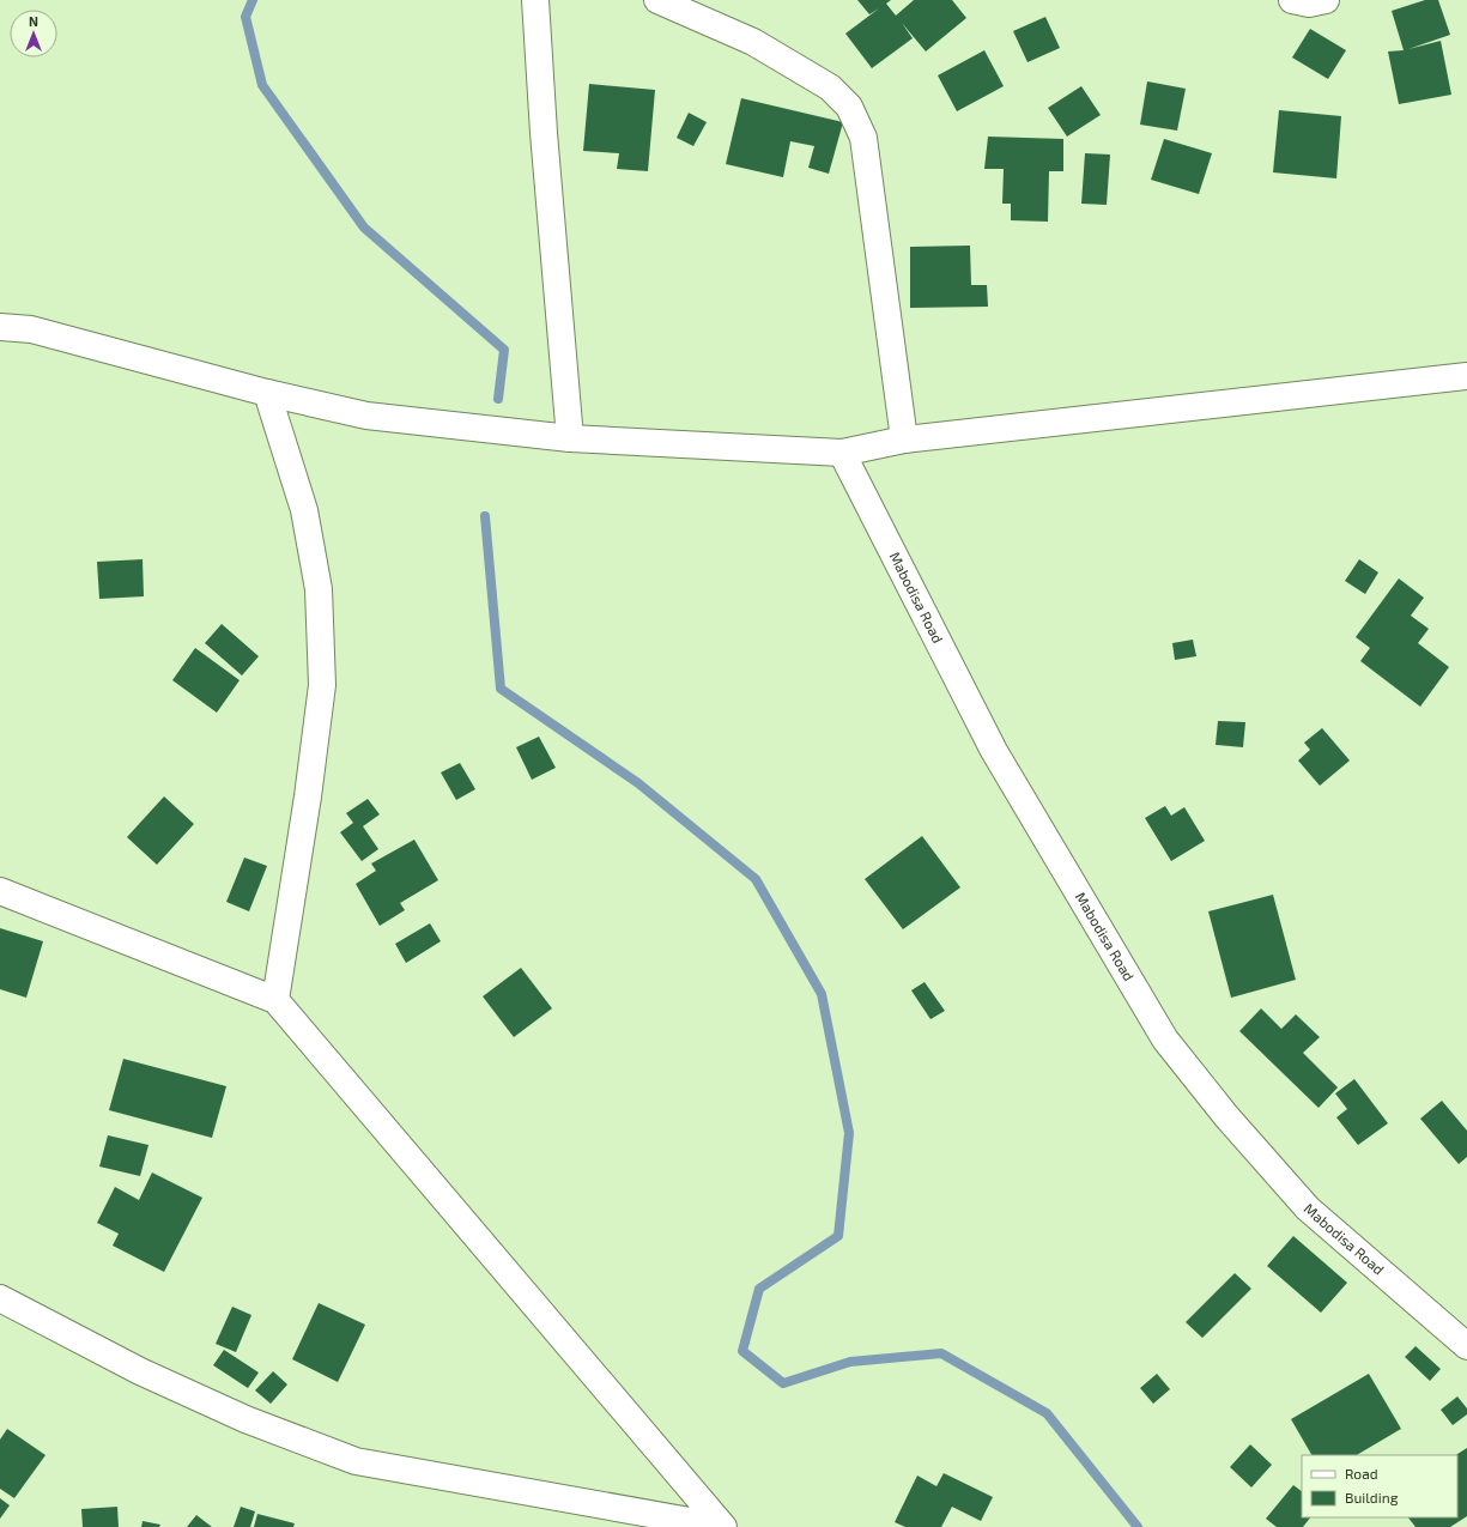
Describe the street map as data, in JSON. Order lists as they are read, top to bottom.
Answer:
{
  "streets": {
    "street": ["Mabodisa Road"]
  },
  "legend": ["Road", "Building"],
  "north": "top"
}
